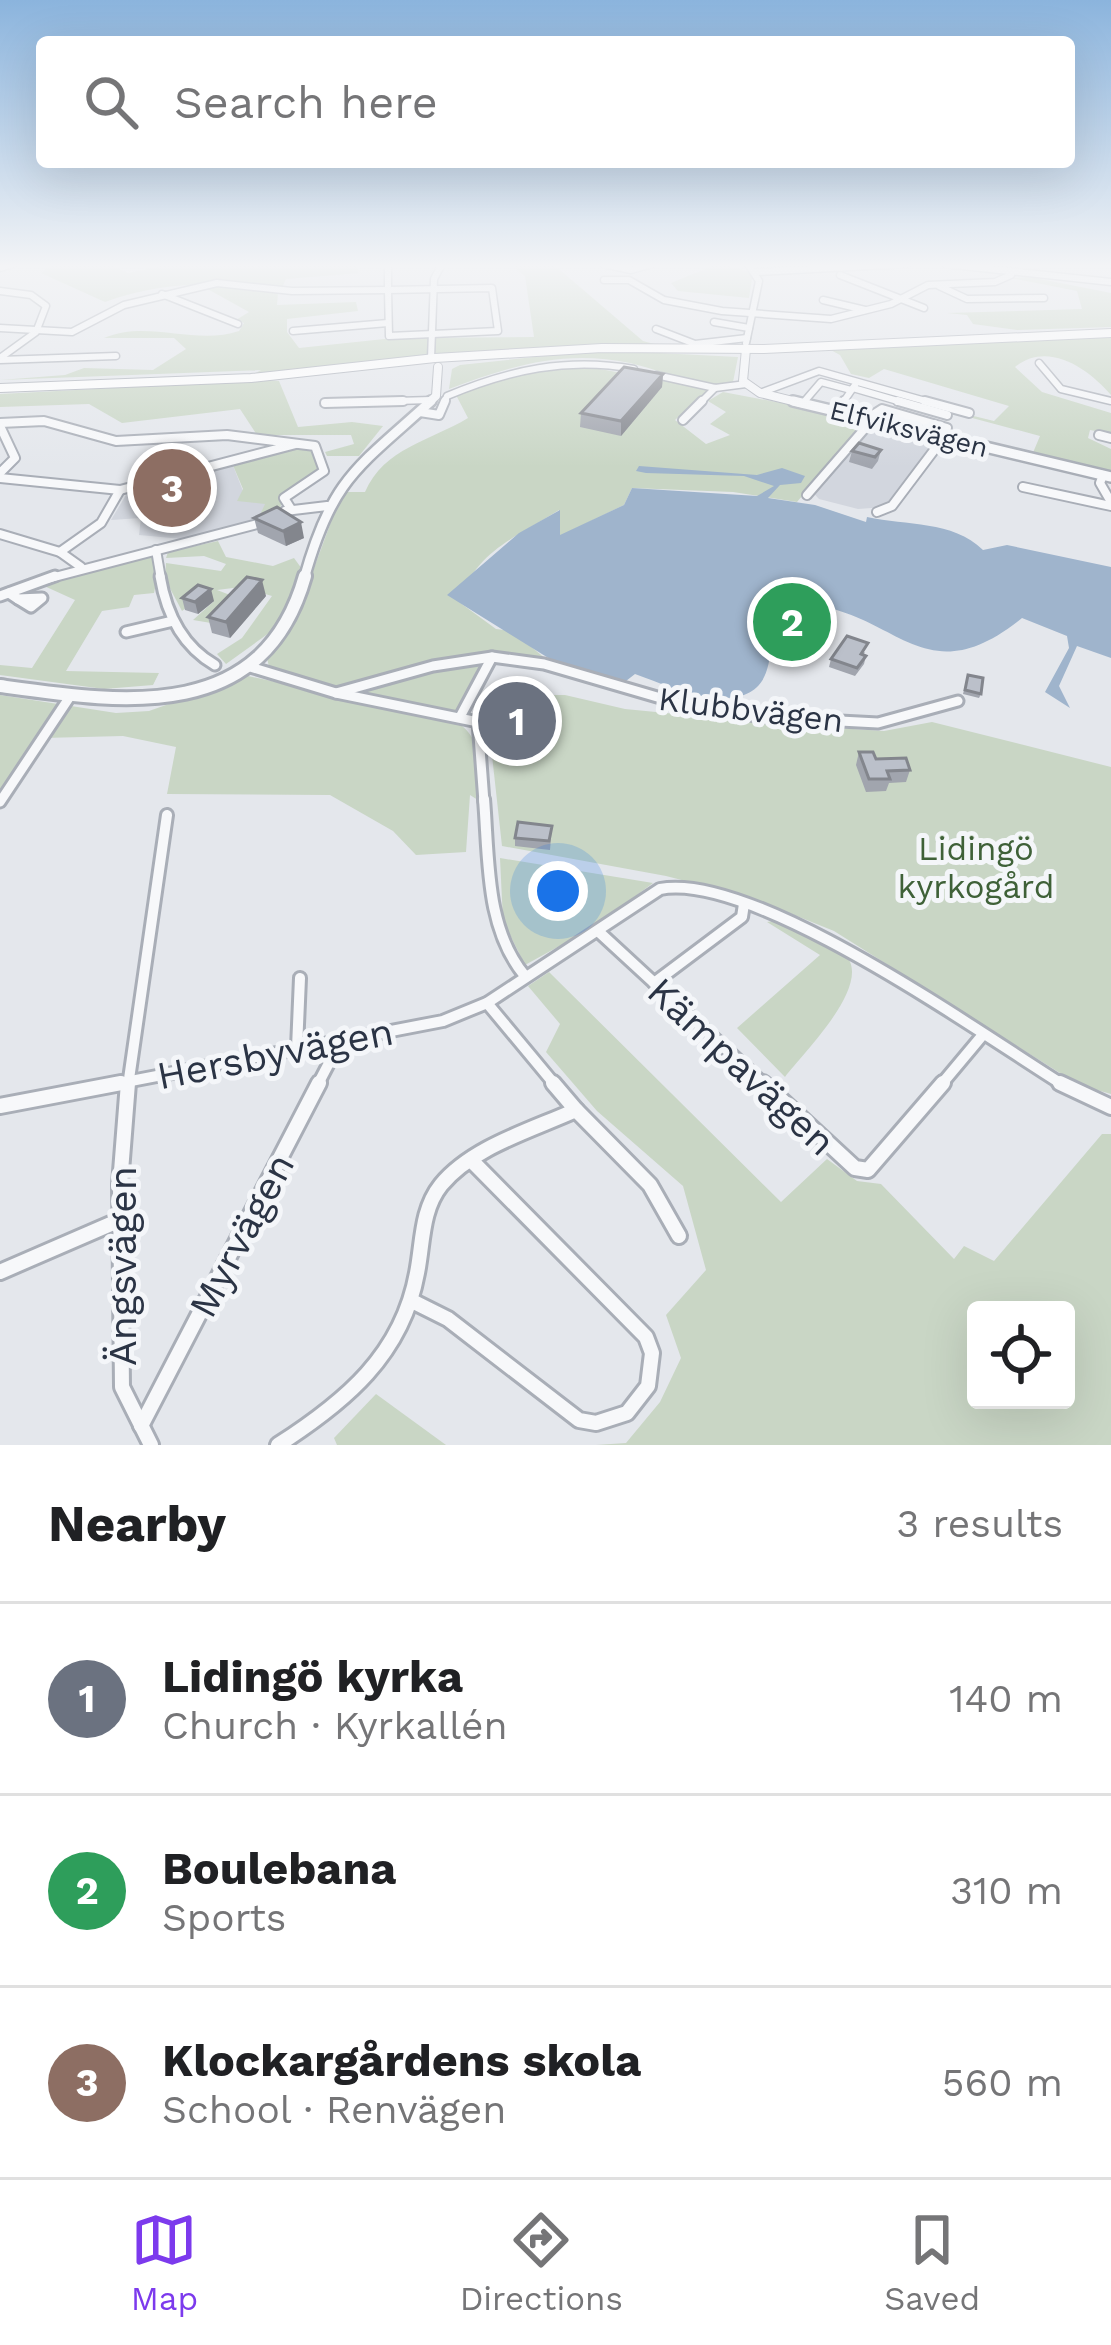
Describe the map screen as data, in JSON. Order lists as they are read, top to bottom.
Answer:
{
  "streets": {
    "street": [
      "Elfviksvägen",
      "Klubbvägen",
      "Hersbyvägen",
      "Kämpavägen",
      "Myrvägen",
      "Ängsvägen"
    ]
  },
  "crossings": [
    ["Hersbyvägen", "Kämpavägen"],
    ["Hersbyvägen", "Myrvägen"],
    ["Hersbyvägen", "Ängsvägen"],
    ["Myrvägen", "Ängsvägen"]
  ],
  "parks": ["Lidingö kyrkogård"],
  "page": {
    "search": "Search here",
    "pins": ["3", "2", "1"],
    "heading": ["Nearby", "3 results"],
    "list": [
      {
        "mark": "1",
        "name": "Lidingö kyrka",
        "note": "Church · Kyrkallén",
        "value": "140 m"
      },
      {
        "mark": "2",
        "name": "Boulebana",
        "note": "Sports",
        "value": "310 m"
      },
      {
        "mark": "3",
        "name": "Klockargårdens skola",
        "note": "School · Renvägen",
        "value": "560 m"
      }
    ],
    "nav": ["Map", "Directions", "Saved"]
  }
}
